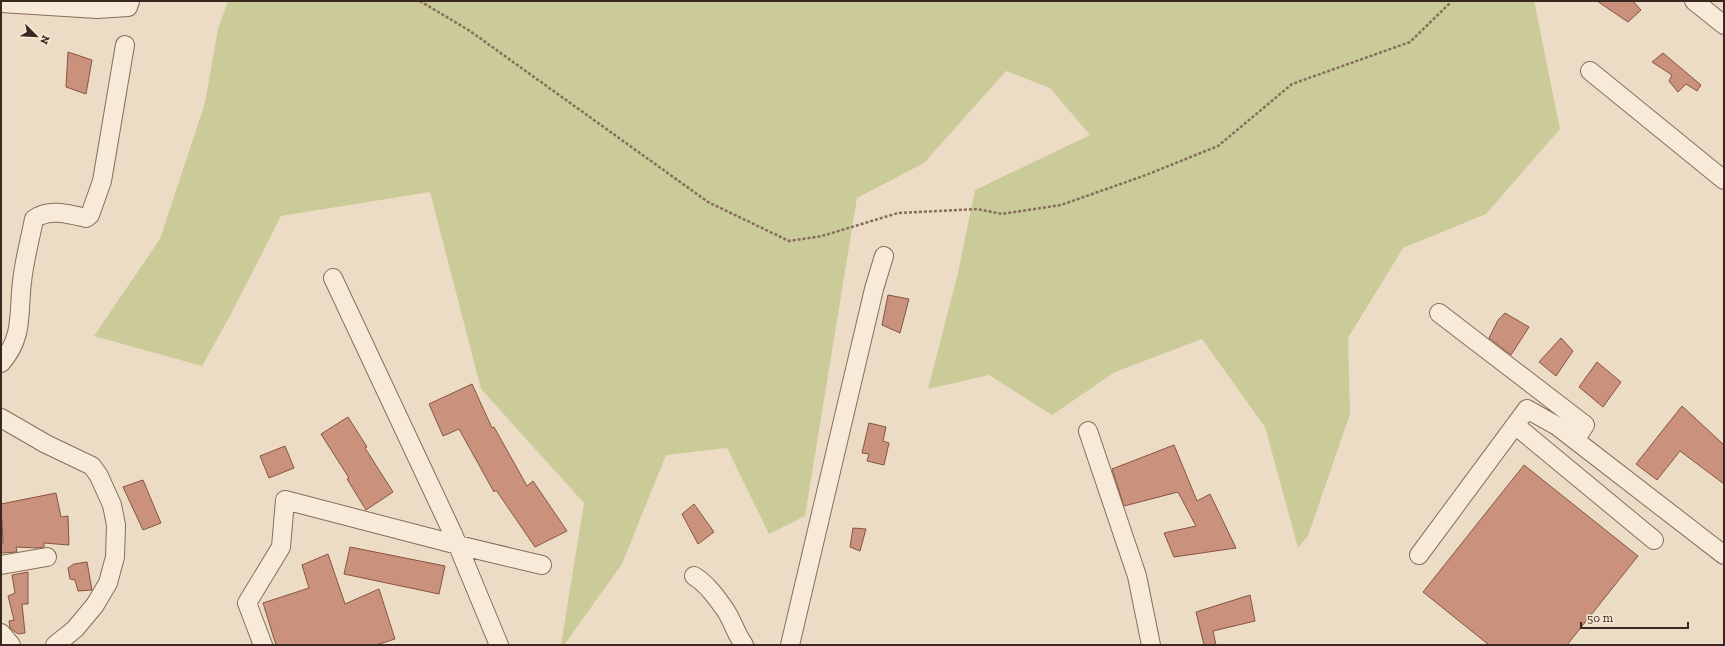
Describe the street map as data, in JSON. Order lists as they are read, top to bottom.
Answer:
{
  "scale_bar": "50 m",
  "north": "bottom right"
}
